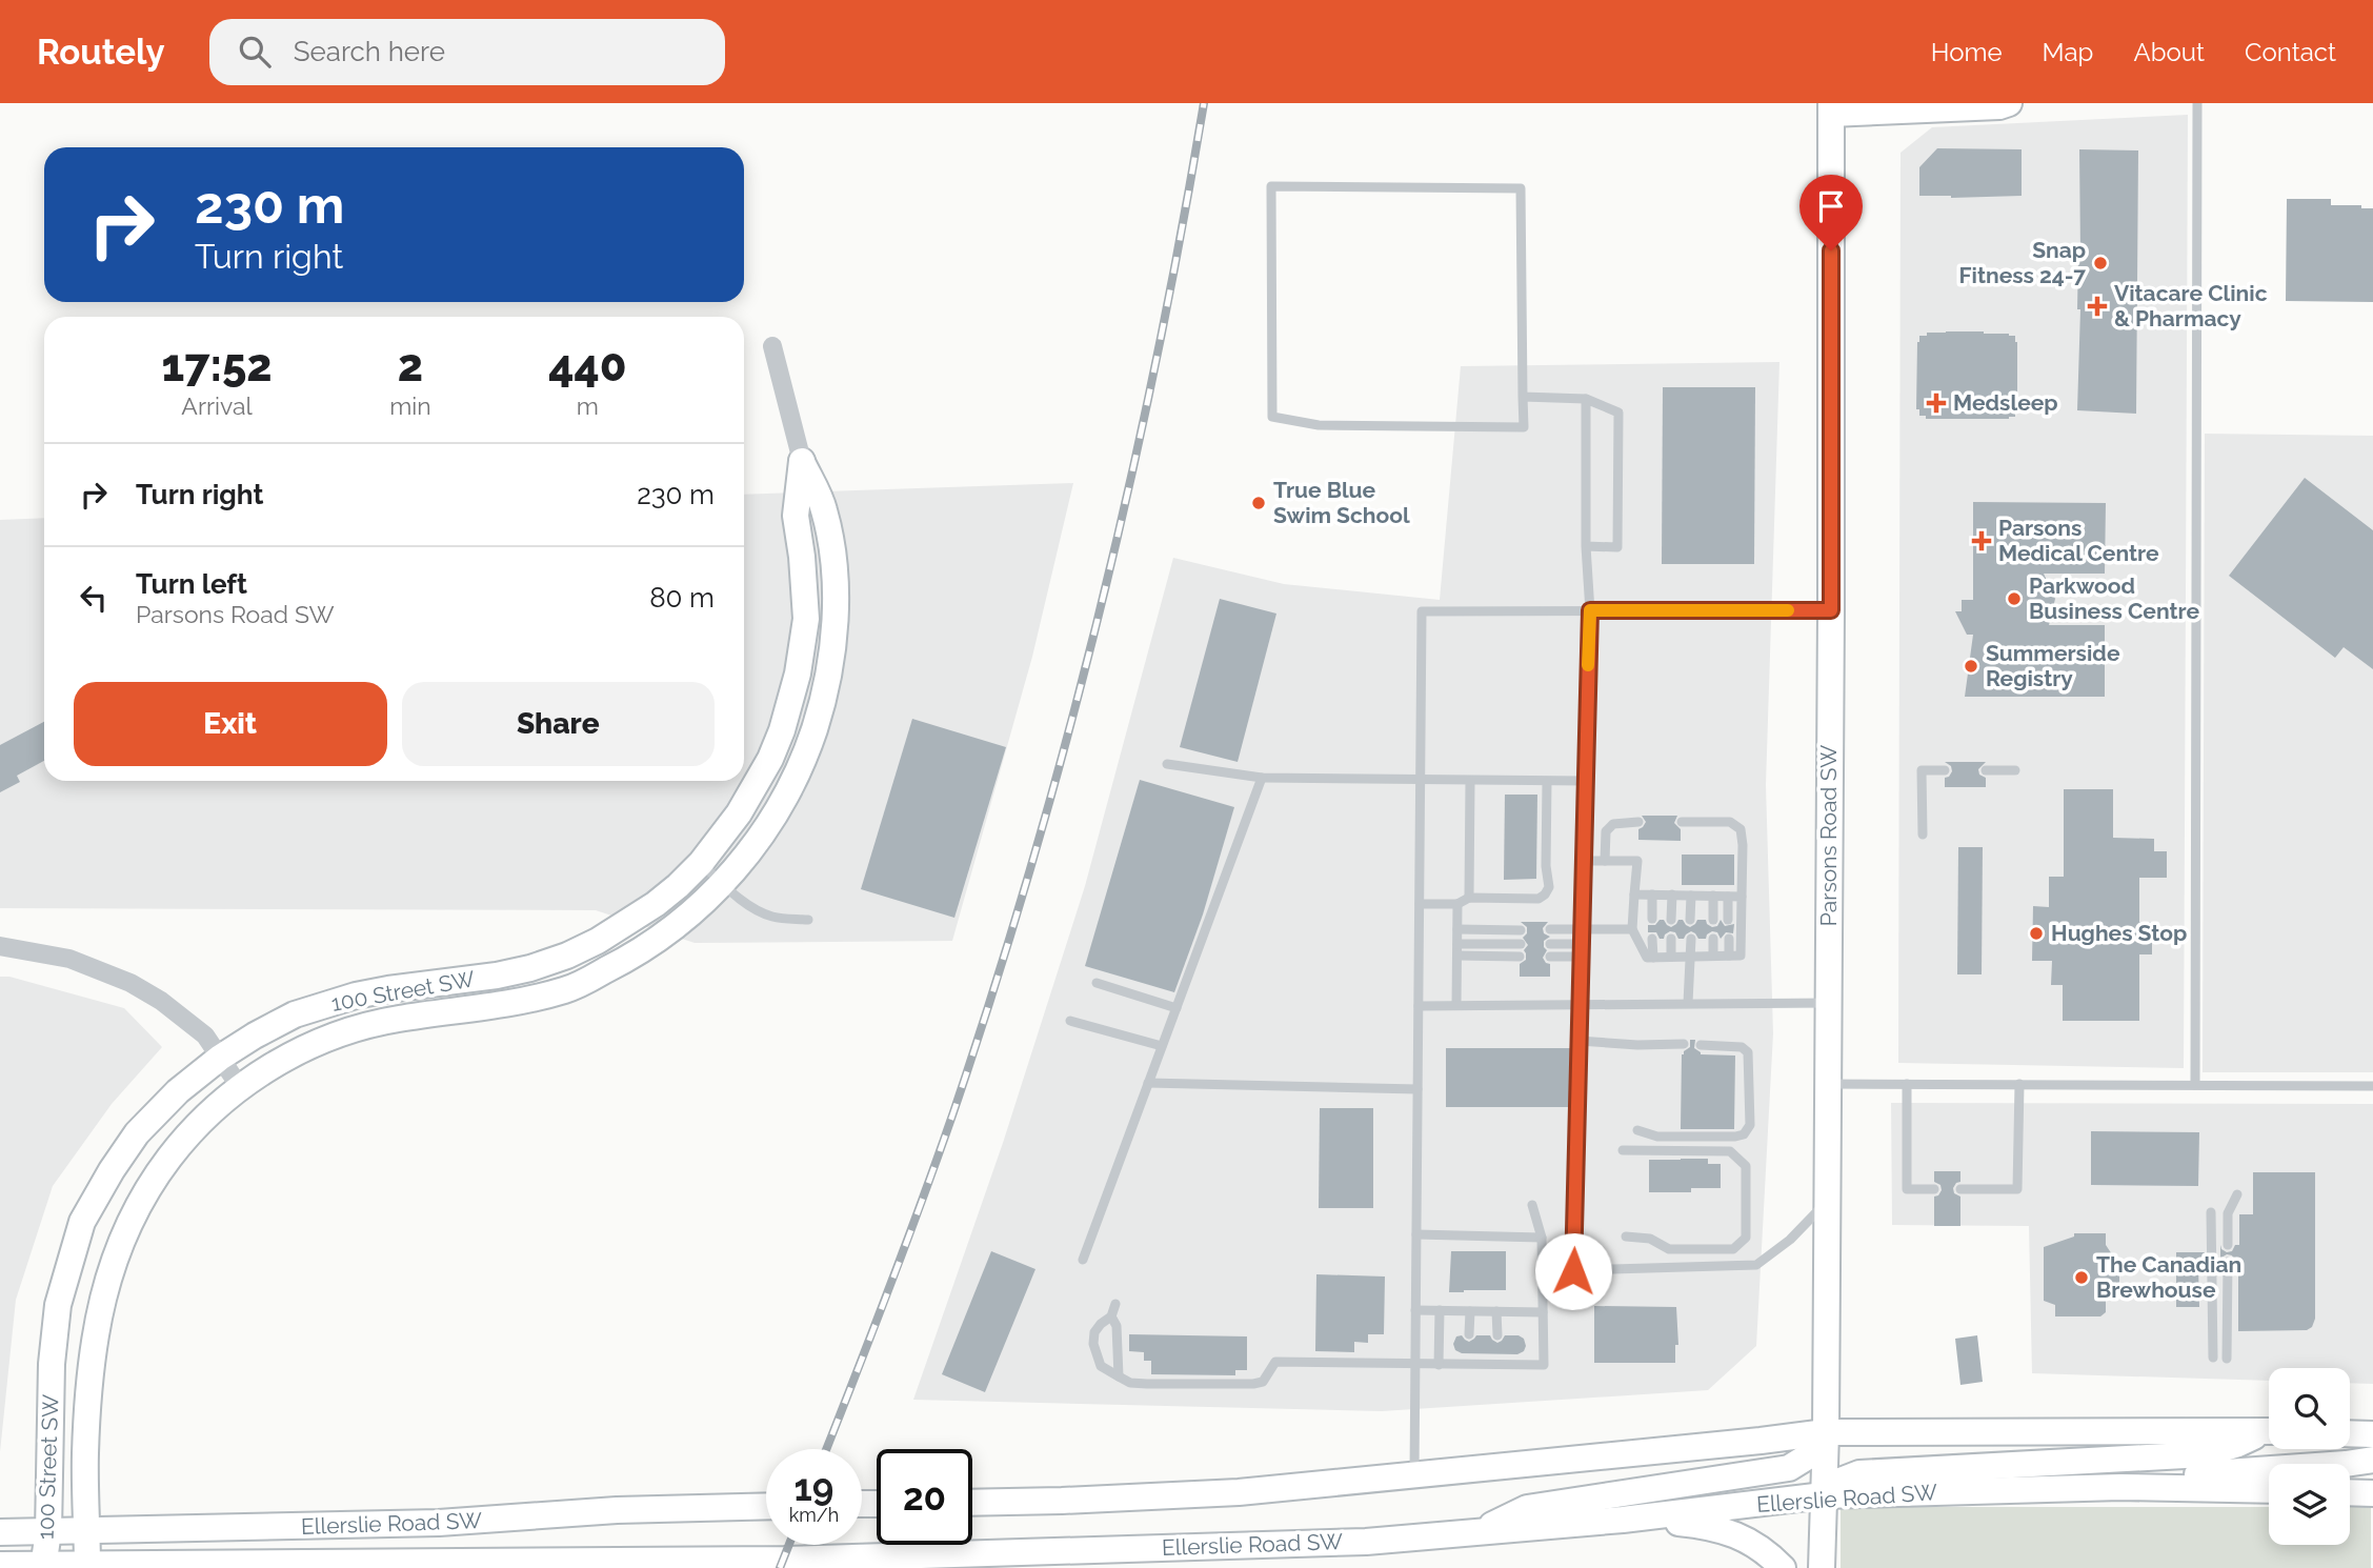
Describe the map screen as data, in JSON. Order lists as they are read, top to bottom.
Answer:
{
  "streets": {
    "main road": ["Parsons Road SW", "100 Street SW", "Ellerslie Road SW"]
  },
  "crossings": [
    ["Parsons Road SW", "Ellerslie Road SW"],
    ["100 Street SW", "Ellerslie Road SW"]
  ],
  "places": {
    "other": [
      "Snap Fitness 24-7",
      "True Blue Swim School",
      "Parkwood Business Centre",
      "Summerside Registry",
      "Hughes Stop",
      "The Canadian Brewhouse"
    ],
    "health": ["Vitacare Clinic & Pharmacy", "Medsleep", "Parsons Medical Centre"]
  },
  "page": {
    "header": "Routely",
    "search": "Search here",
    "nav": [
      "Home",
      "Map",
      "About",
      "Contact"
    ],
    "turn": ["230 m", "Turn right"],
    "eta": [
      "17:52",
      "Arrival",
      "2",
      "min",
      "440",
      "m"
    ],
    "list": [
      {
        "name": "Turn right",
        "value": "230 m"
      },
      {
        "name": "Turn left",
        "note": "Parsons Road SW",
        "value": "80 m"
      }
    ],
    "buttons": ["Exit", "Share"],
    "speed": "19 km/h",
    "limit": "20"
  }
}
